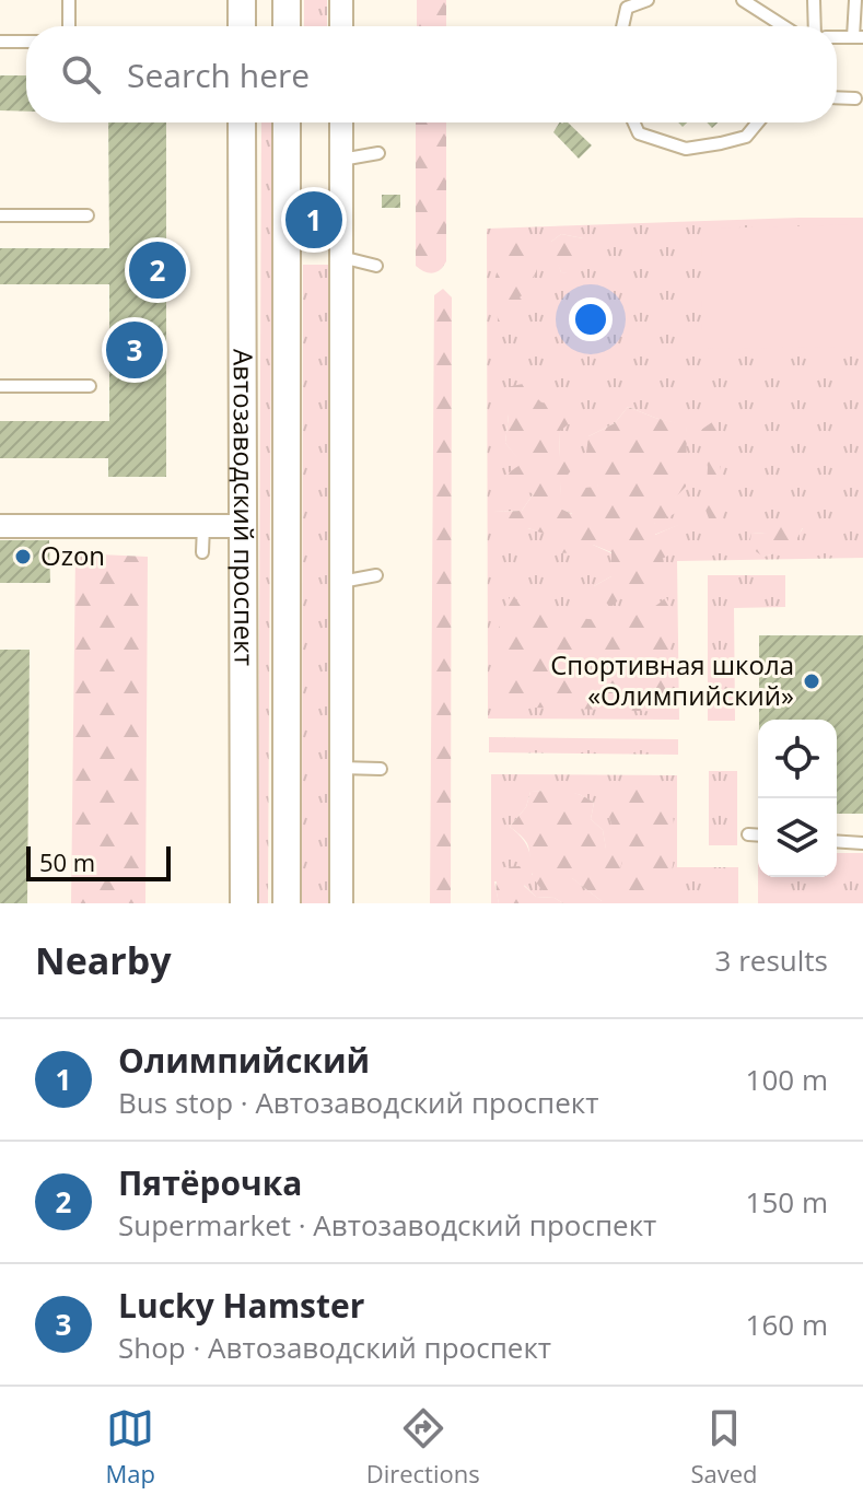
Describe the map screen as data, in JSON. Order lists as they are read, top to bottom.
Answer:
{
  "streets": {
    "street": ["Автозаводский проспект"]
  },
  "places": ["Ozon", "Спортивная школа «Олимпийский»"],
  "scale_bar": "50 m",
  "page": {
    "search": "Search here",
    "pins": ["1", "2", "3"],
    "scale": "50 m",
    "heading": ["Nearby", "3 results"],
    "list": [
      {
        "mark": "1",
        "name": "Олимпийский",
        "note": "Bus stop · Автозаводский проспект",
        "value": "100 m"
      },
      {
        "mark": "2",
        "name": "Пятёрочка",
        "note": "Supermarket · Автозаводский проспект",
        "value": "150 m"
      },
      {
        "mark": "3",
        "name": "Lucky Hamster",
        "note": "Shop · Автозаводский проспект",
        "value": "160 m"
      }
    ],
    "nav": ["Map", "Directions", "Saved"]
  }
}
